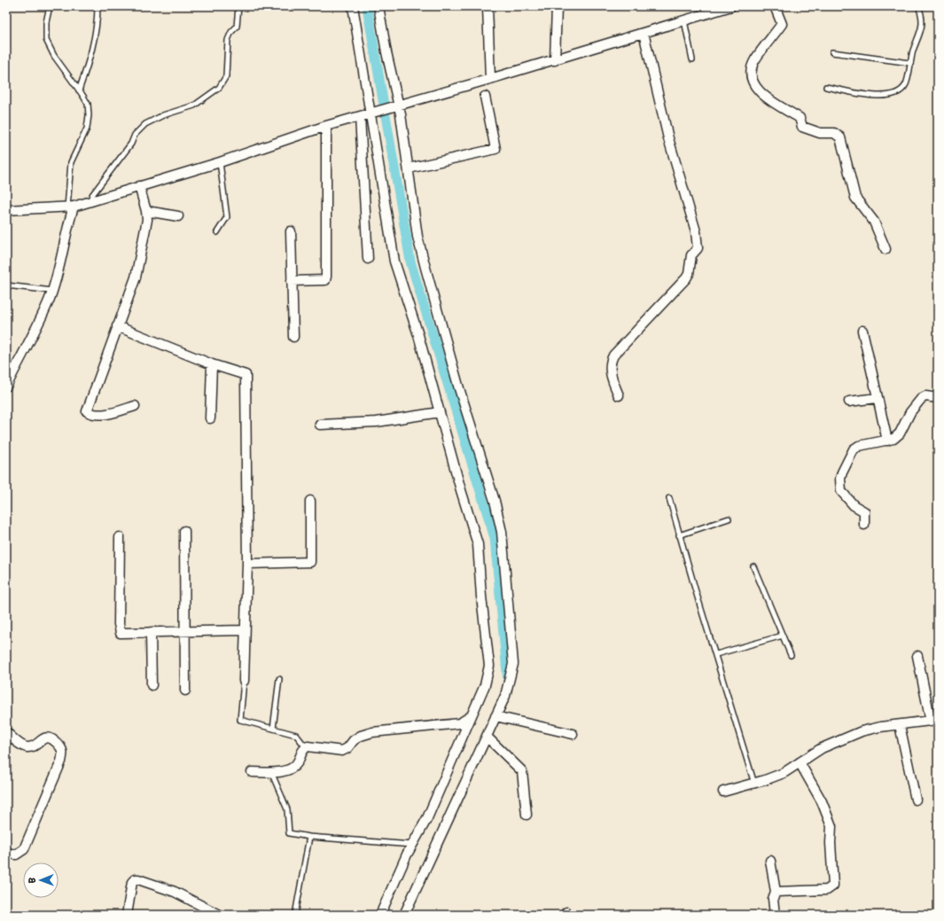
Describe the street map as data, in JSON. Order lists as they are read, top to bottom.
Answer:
{
  "north": "left"
}
